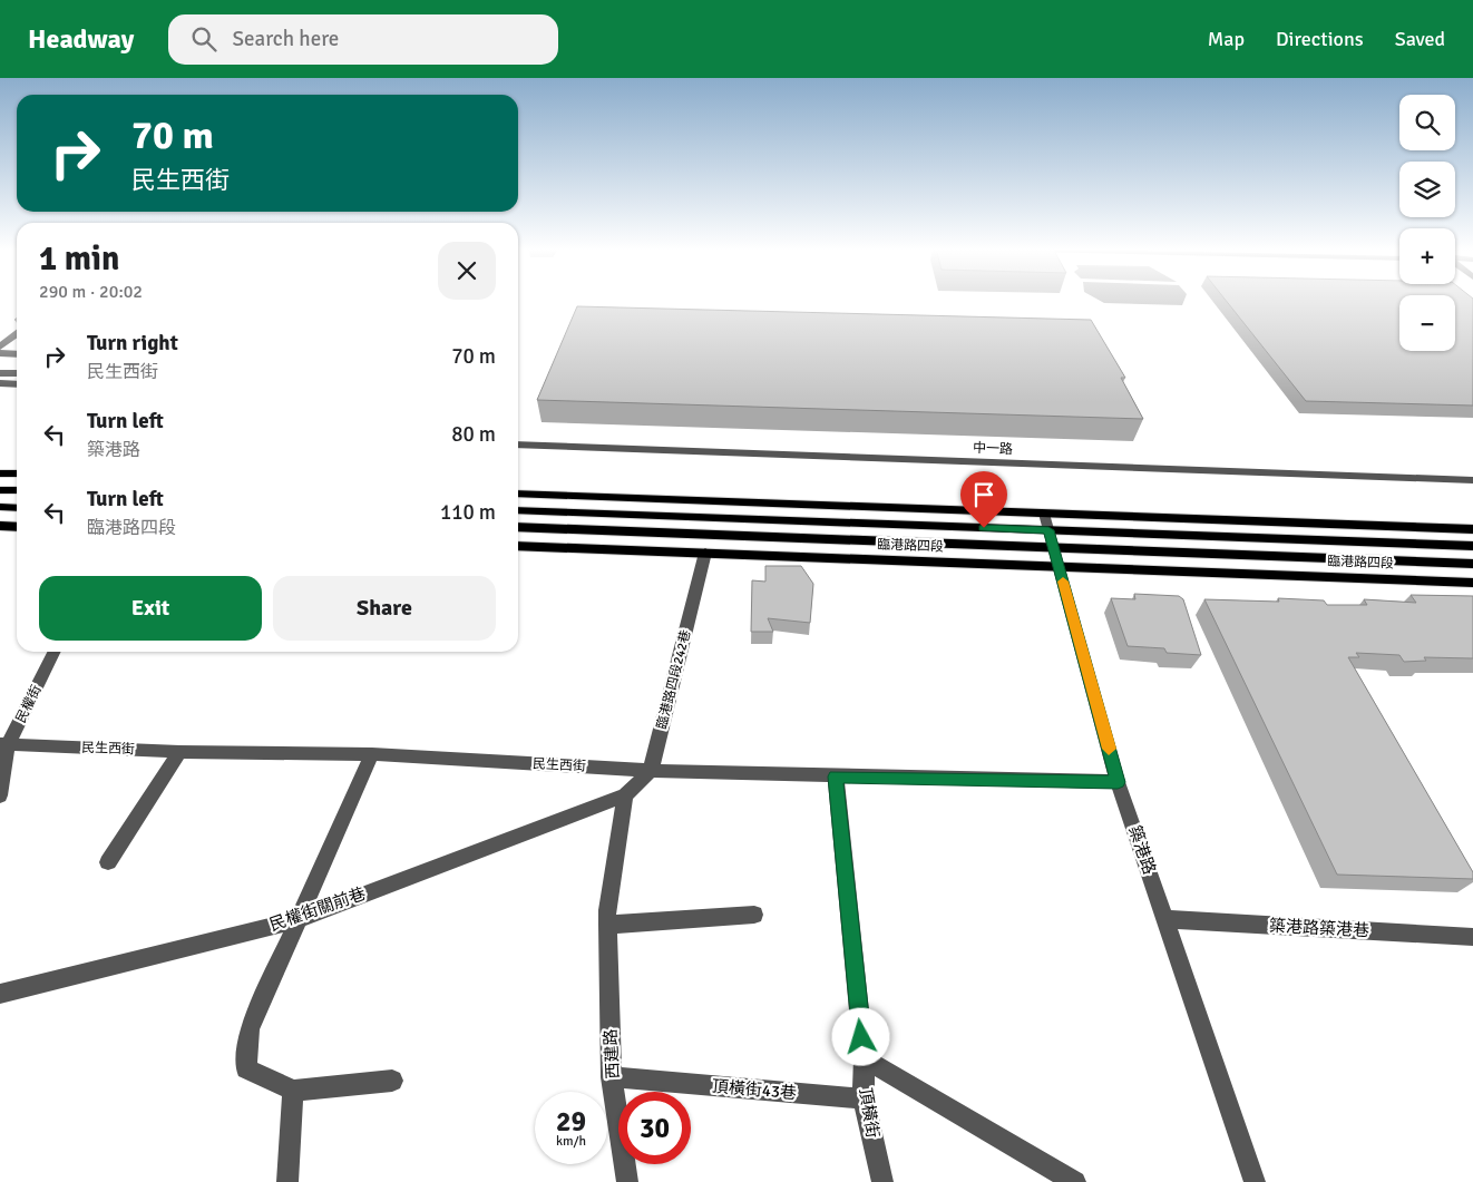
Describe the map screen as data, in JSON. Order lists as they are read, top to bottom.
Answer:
{
  "streets": {
    "main road": ["臨港路四段"],
    "street": [
      "中一路",
      "臨港路四段242巷",
      "民權街",
      "民生西街",
      "築港路",
      "民權街關前巷",
      "築港路築港巷",
      "西建路",
      "頂橫街43巷",
      "頂橫街"
    ]
  },
  "crossings": [
    ["臨港路四段", "臨港路四段242巷"],
    ["臨港路四段", "築港路"],
    ["臨港路四段242巷", "民生西街"],
    ["民權街", "民生西街"],
    ["民生西街", "築港路"],
    ["民生西街", "頂橫街"],
    ["築港路", "築港路築港巷"],
    ["民權街關前巷", "西建路"],
    ["西建路", "頂橫街43巷"],
    ["頂橫街43巷", "頂橫街"]
  ],
  "page": {
    "header": "Headway",
    "search": "Search here",
    "nav": ["Map", "Directions", "Saved"],
    "map_buttons": ["+", "−"],
    "turn": ["70 m", "民生西街"],
    "heading": ["1 min", "290 m · 20:02"],
    "list": [
      {
        "name": "Turn right",
        "note": "民生西街",
        "value": "70 m"
      },
      {
        "name": "Turn left",
        "note": "築港路",
        "value": "80 m"
      },
      {
        "name": "Turn left",
        "note": "臨港路四段",
        "value": "110 m"
      }
    ],
    "buttons": ["Exit", "Share"],
    "speed": "29 km/h",
    "limit": "30"
  }
}
